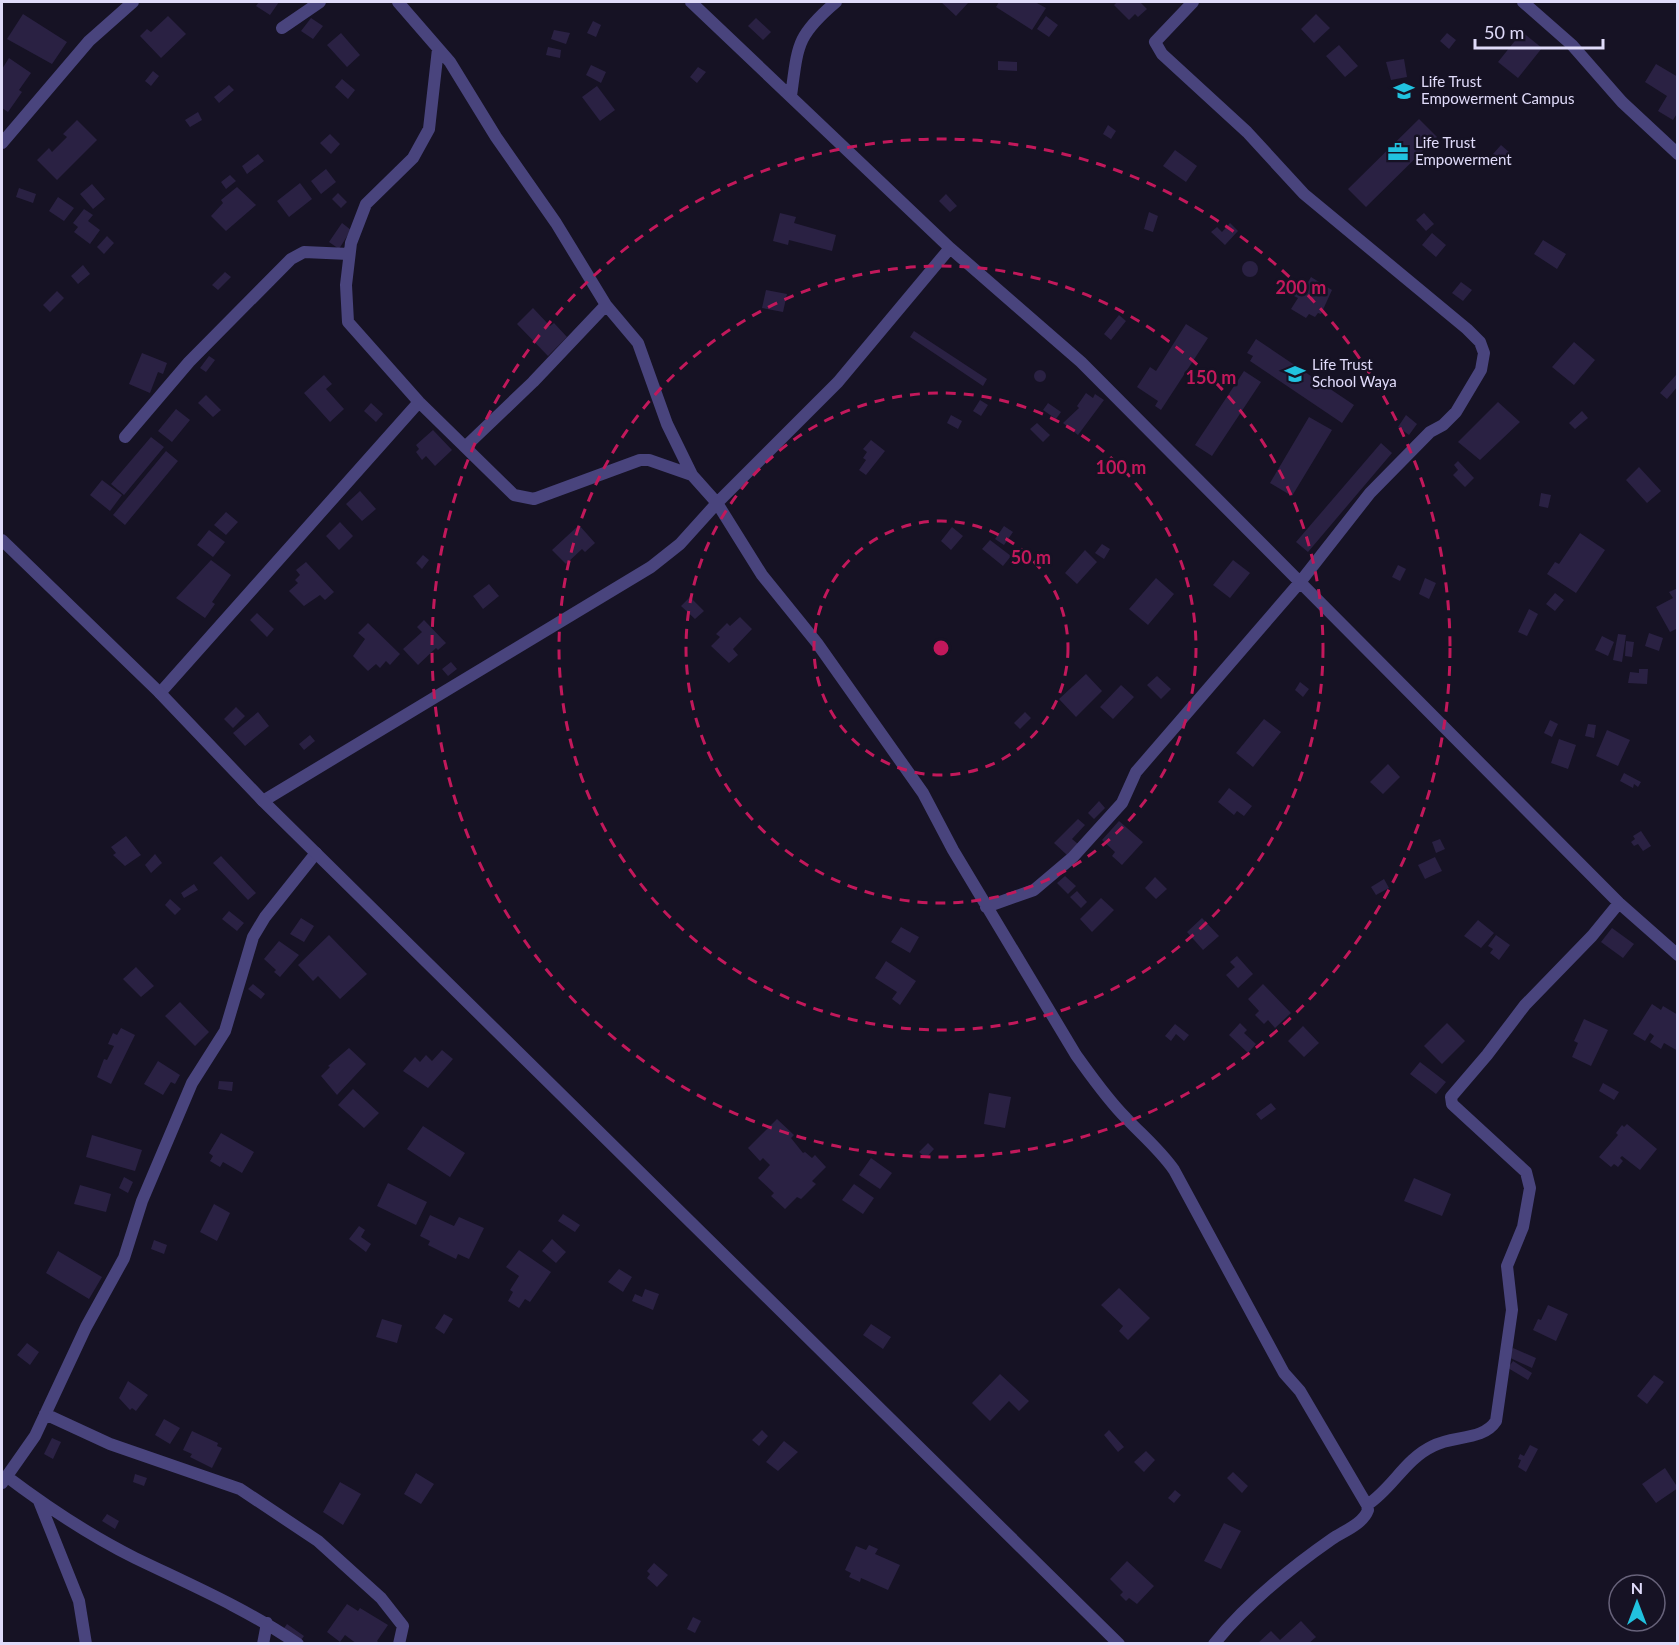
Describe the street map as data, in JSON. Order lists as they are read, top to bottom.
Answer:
{
  "places": {
    "school or university": ["Life Trust Empowerment Campus", "Life Trust School Waya"],
    "office": ["Life Trust Empowerment"]
  },
  "scale_bar": "50 m",
  "north": "top",
  "rings": [
    "200 m",
    "150 m",
    "100 m",
    "50 m"
  ]
}
